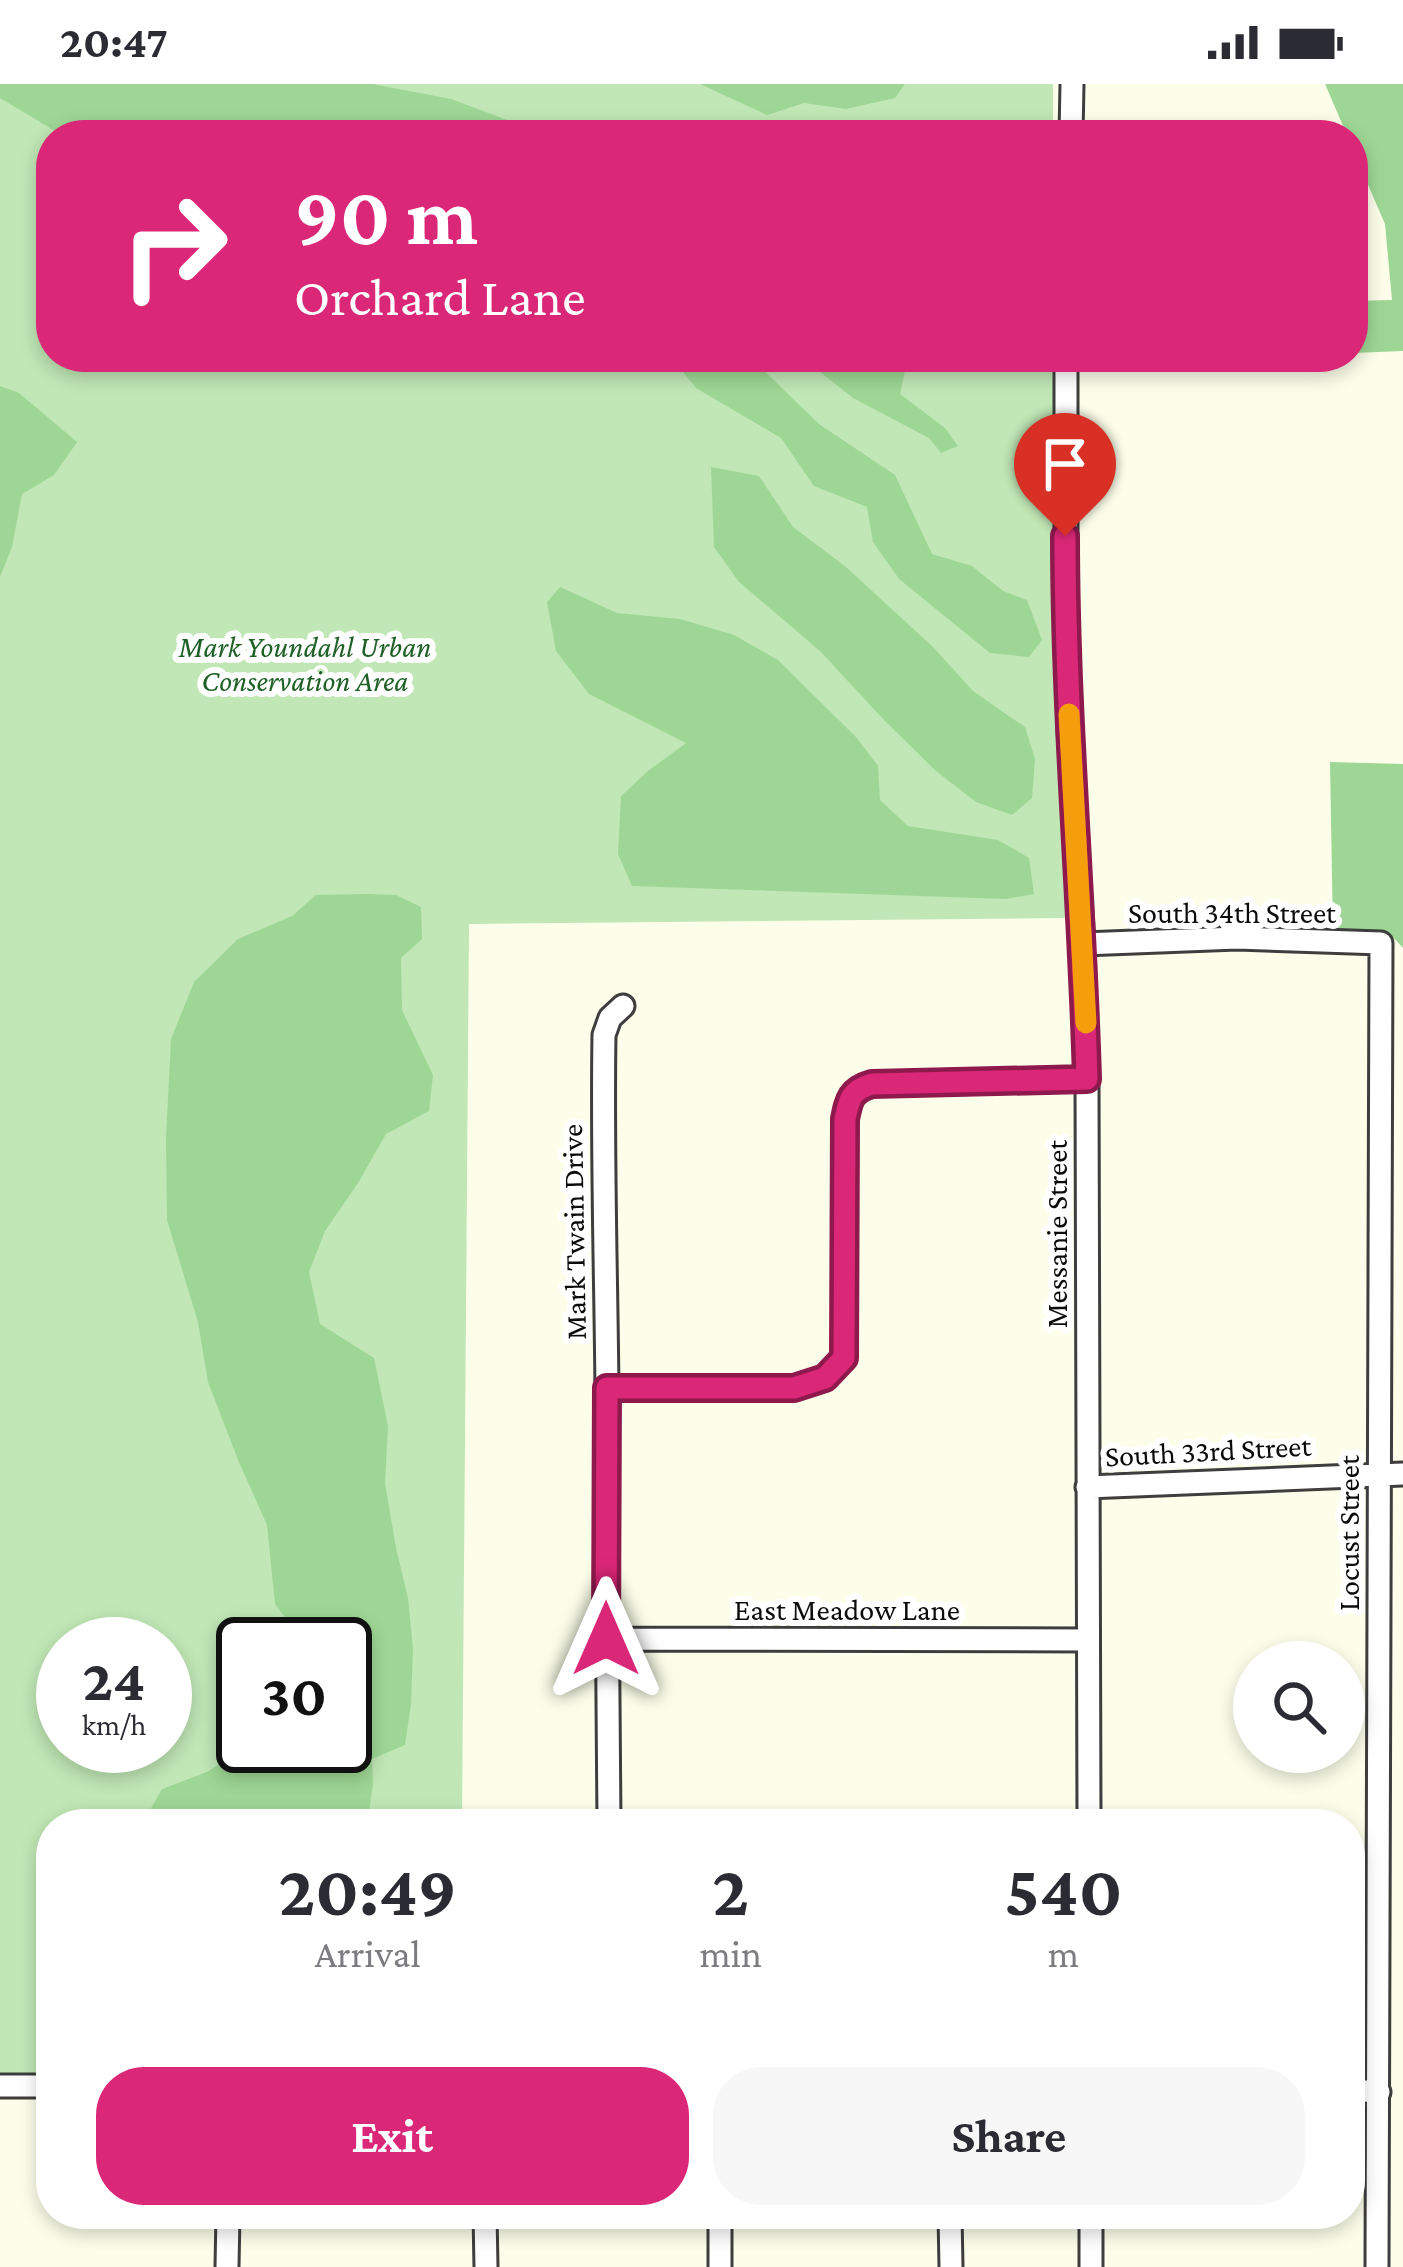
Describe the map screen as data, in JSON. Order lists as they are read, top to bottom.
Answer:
{
  "streets": {
    "street": [
      "South 34th Street",
      "Mark Twain Drive",
      "Messanie Street",
      "South 33rd Street",
      "Locust Street",
      "East Meadow Lane"
    ]
  },
  "crossings": [
    ["South 34th Street", "Messanie Street"],
    ["South 34th Street", "Locust Street"],
    ["Mark Twain Drive", "East Meadow Lane"],
    ["Messanie Street", "South 33rd Street"],
    ["Messanie Street", "East Meadow Lane"],
    ["South 33rd Street", "Locust Street"]
  ],
  "parks": ["Mark Youndahl Urban Conservation Area"],
  "page": {
    "status": "20:47",
    "turn": ["90 m", "Orchard Lane"],
    "speed": "24 km/h",
    "limit": "30",
    "eta": [
      "20:49",
      "Arrival",
      "2",
      "min",
      "540",
      "m"
    ],
    "buttons": ["Exit", "Share"]
  }
}
